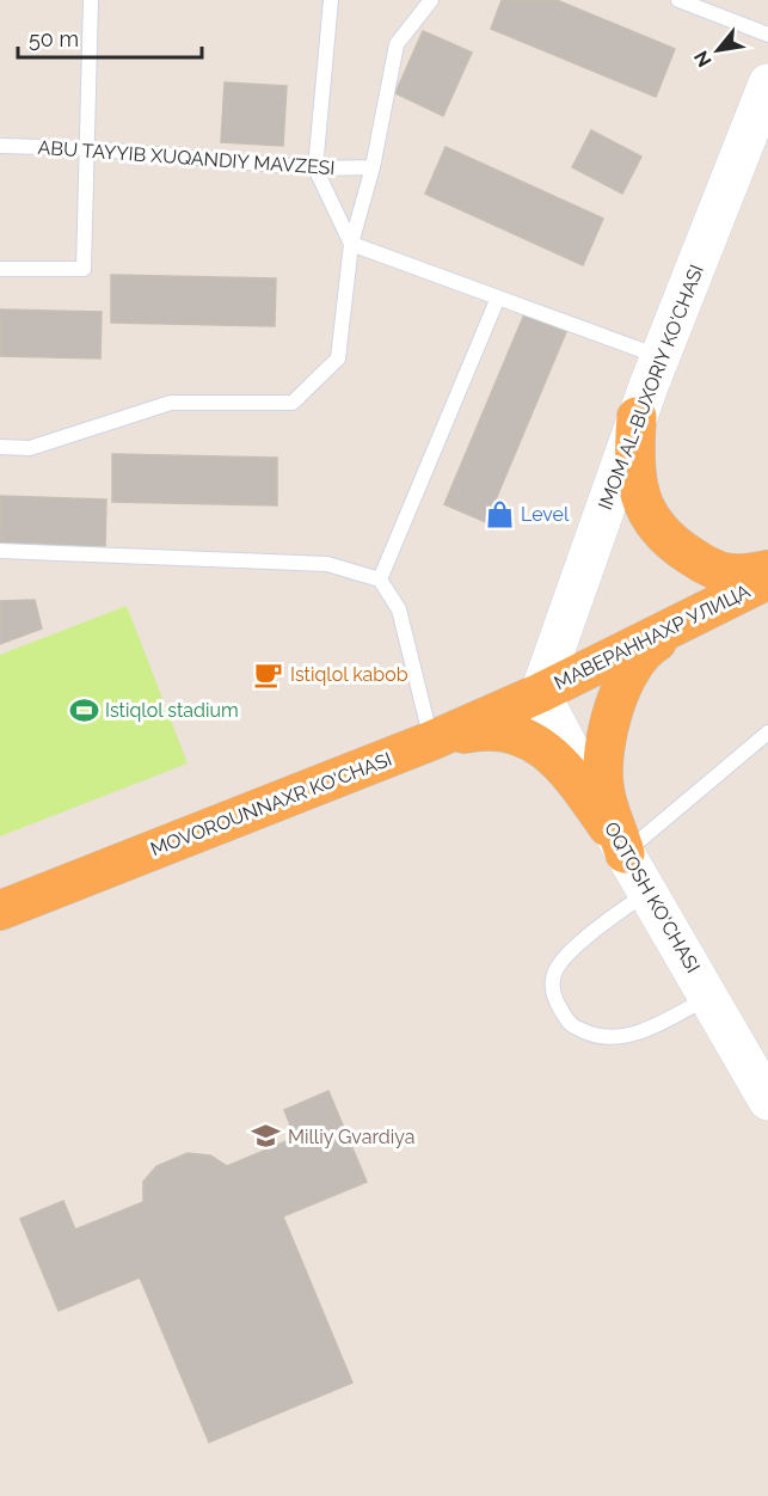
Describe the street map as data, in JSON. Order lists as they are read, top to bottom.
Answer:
{
  "streets": {
    "highway": ["МАВЕРАННАХР УЛИЦА", "MOVOROUNNAXR KO'CHASI"],
    "main road": ["IMOM AL-BUXORIY KO'CHASI", "OQTOSH KO'CHASI"],
    "lane": ["ABU TAYYIB XUQANDIY MAVZESI"]
  },
  "crossings": [
    ["IMOM AL-BUXORIY KO'CHASI", "МАВЕРАННАХР УЛИЦА"],
    ["IMOM AL-BUXORIY KO'CHASI", "MOVOROUNNAXR KO'CHASI"],
    ["IMOM AL-BUXORIY KO'CHASI", "OQTOSH KO'CHASI"],
    ["МАВЕРАННАХР УЛИЦА", "MOVOROUNNAXR KO'CHASI"],
    ["МАВЕРАННАХР УЛИЦА", "OQTOSH KO'CHASI"],
    ["MOVOROUNNAXR KO'CHASI", "OQTOSH KO'CHASI"]
  ],
  "places": {
    "shop": ["Level"],
    "cafe": ["Istiqlol kabob"],
    "sports": ["Istiqlol stadium"],
    "school or university": ["Milliy Gvardiya"]
  },
  "scale_bar": "50 m",
  "north": "bottom left"
}
